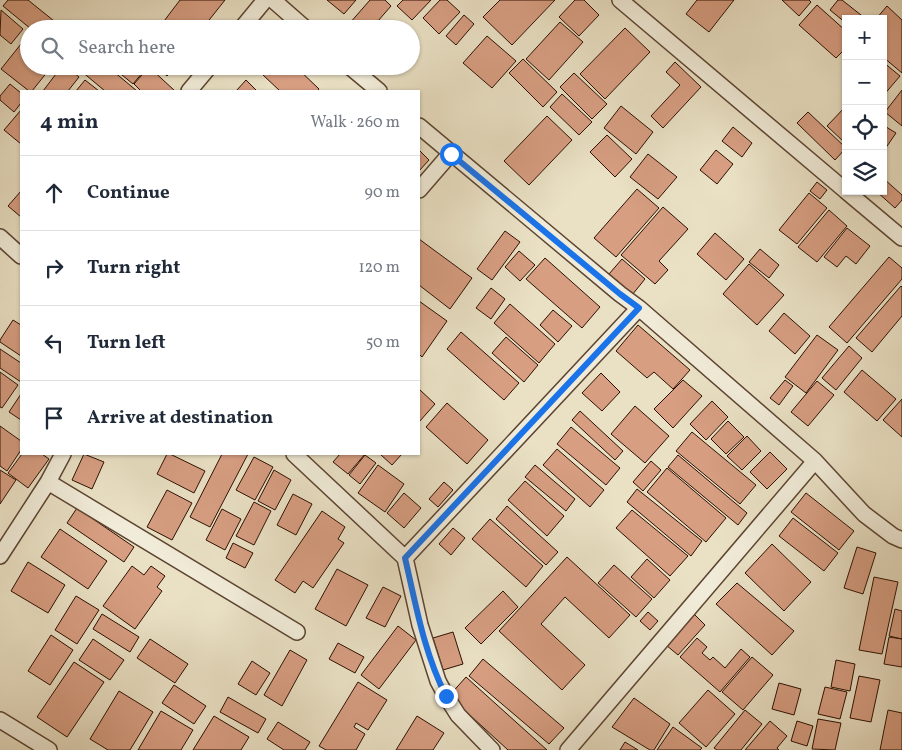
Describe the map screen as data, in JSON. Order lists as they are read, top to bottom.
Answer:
{
  "page": {
    "map_buttons": ["+", "−"],
    "search": "Search here",
    "heading": ["4 min", "Walk · 260 m"],
    "list": [
      ["Continue", "90 m"],
      ["Turn right", "120 m"],
      ["Turn left", "50 m"],
      "Arrive at destination"
    ]
  }
}
